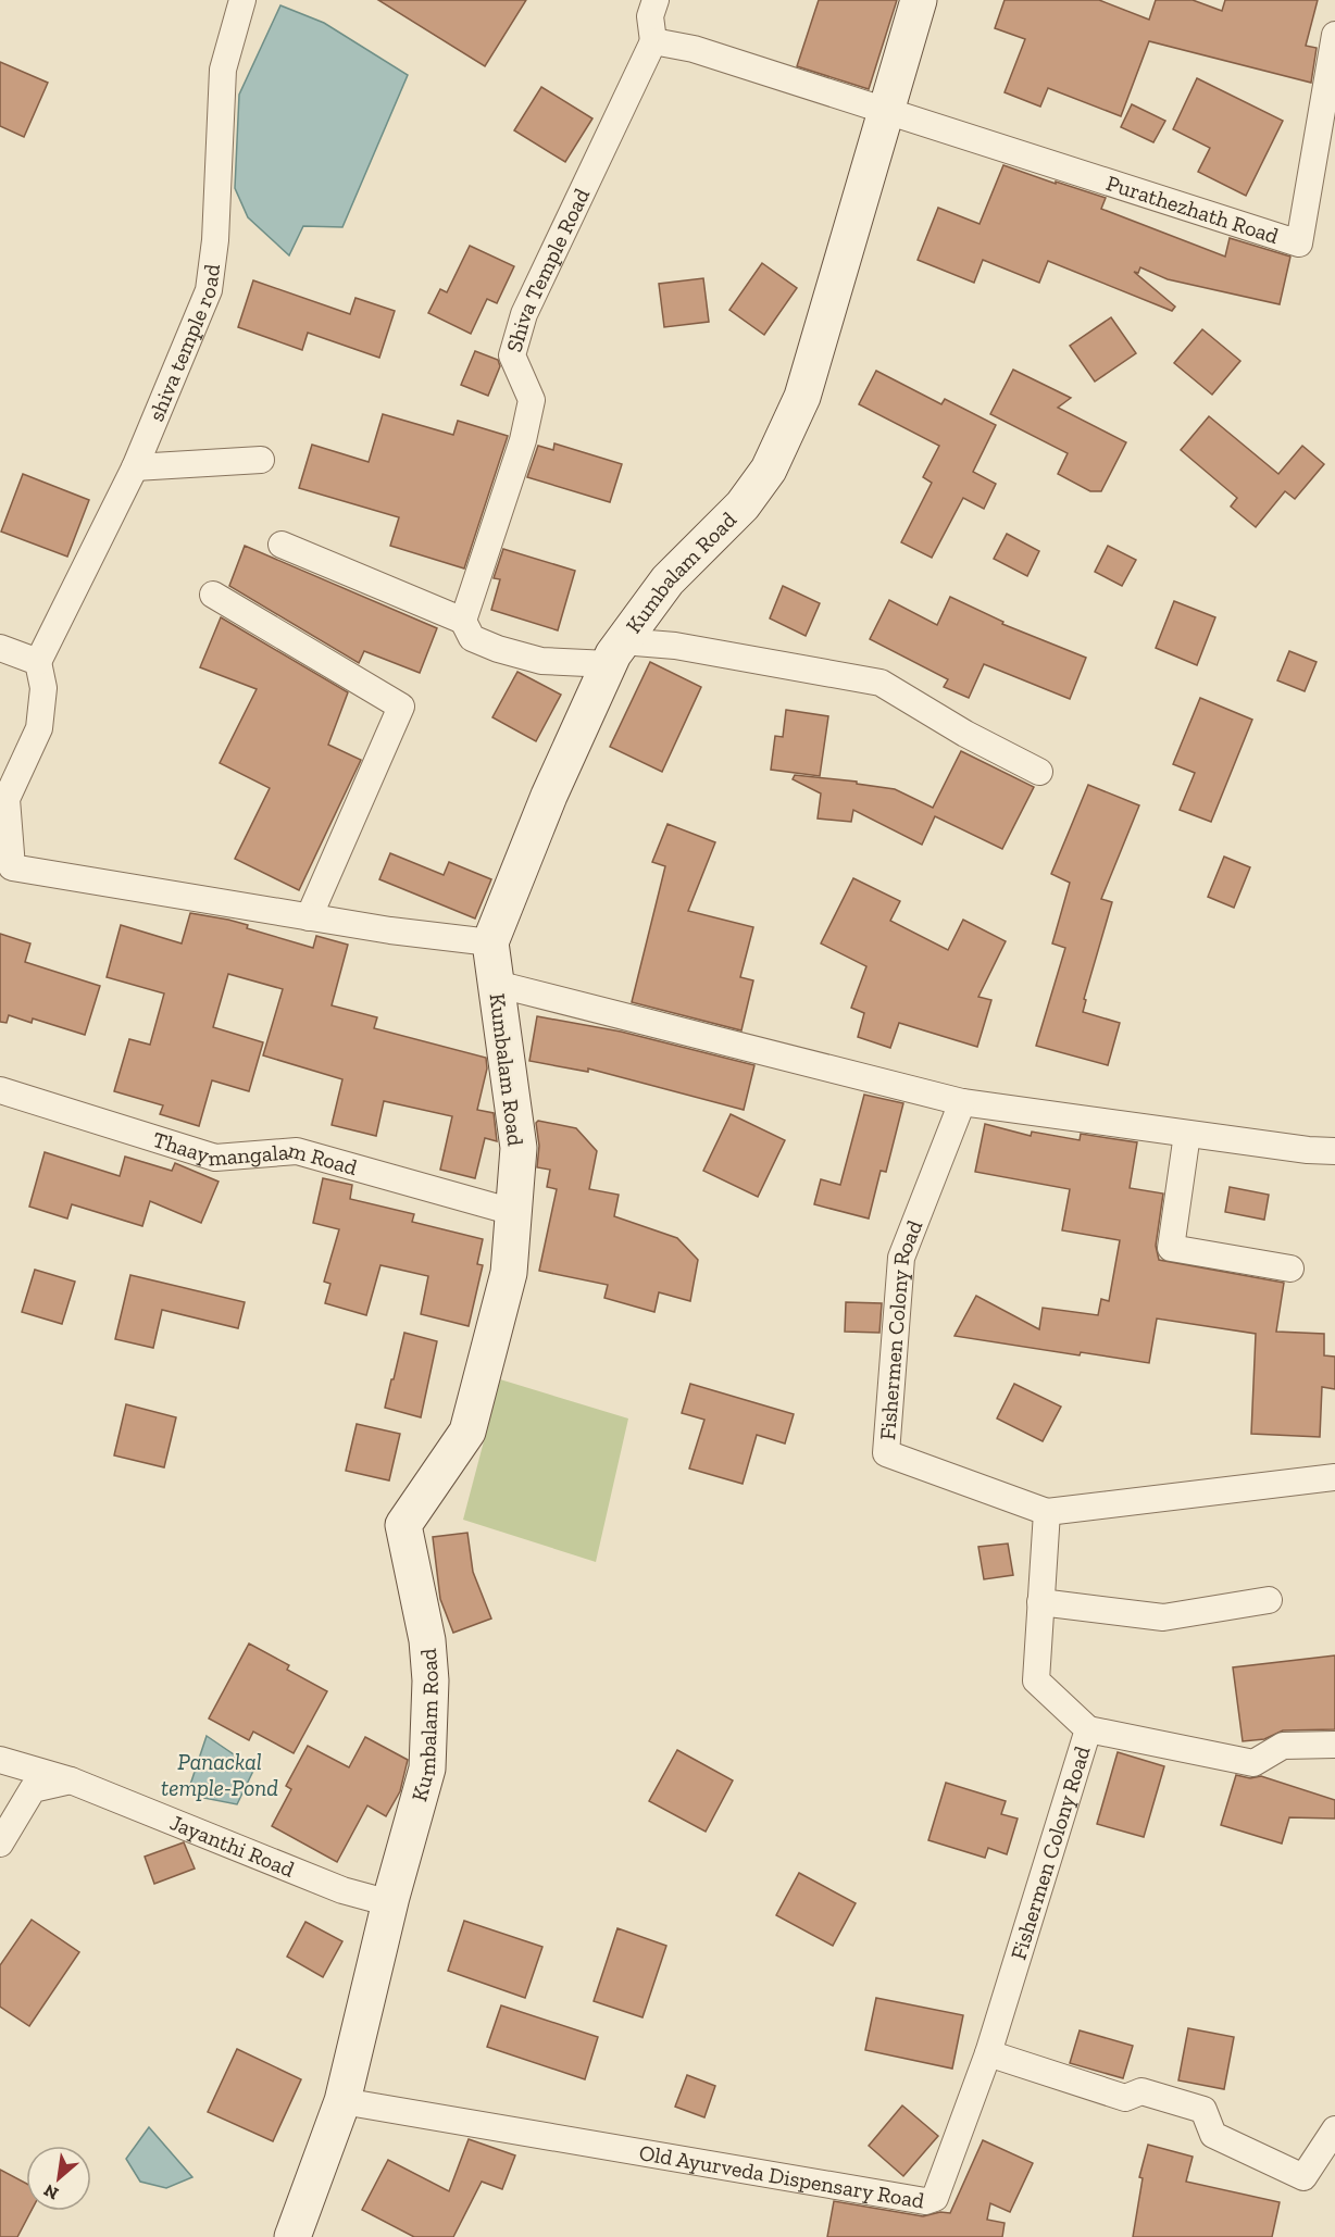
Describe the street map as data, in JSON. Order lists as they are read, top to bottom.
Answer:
{
  "streets": {
    "main road": ["Kumbalam Road"],
    "street": [
      "Purathezhath Road",
      "Shiva Temple Road",
      "shiva temple road",
      "Thaaymangalam Road",
      "Fishermen Colony Road",
      "Jayanthi Road",
      "Old Ayurveda Dispensary Road"
    ]
  },
  "crossings": [
    ["Purathezhath Road", "Kumbalam Road"],
    ["Kumbalam Road", "Thaaymangalam Road"],
    ["Kumbalam Road", "Jayanthi Road"],
    ["Kumbalam Road", "Old Ayurveda Dispensary Road"],
    ["Fishermen Colony Road", "Old Ayurveda Dispensary Road"]
  ],
  "water": ["Panackal temple-Pond"],
  "north": "bottom left"
}
